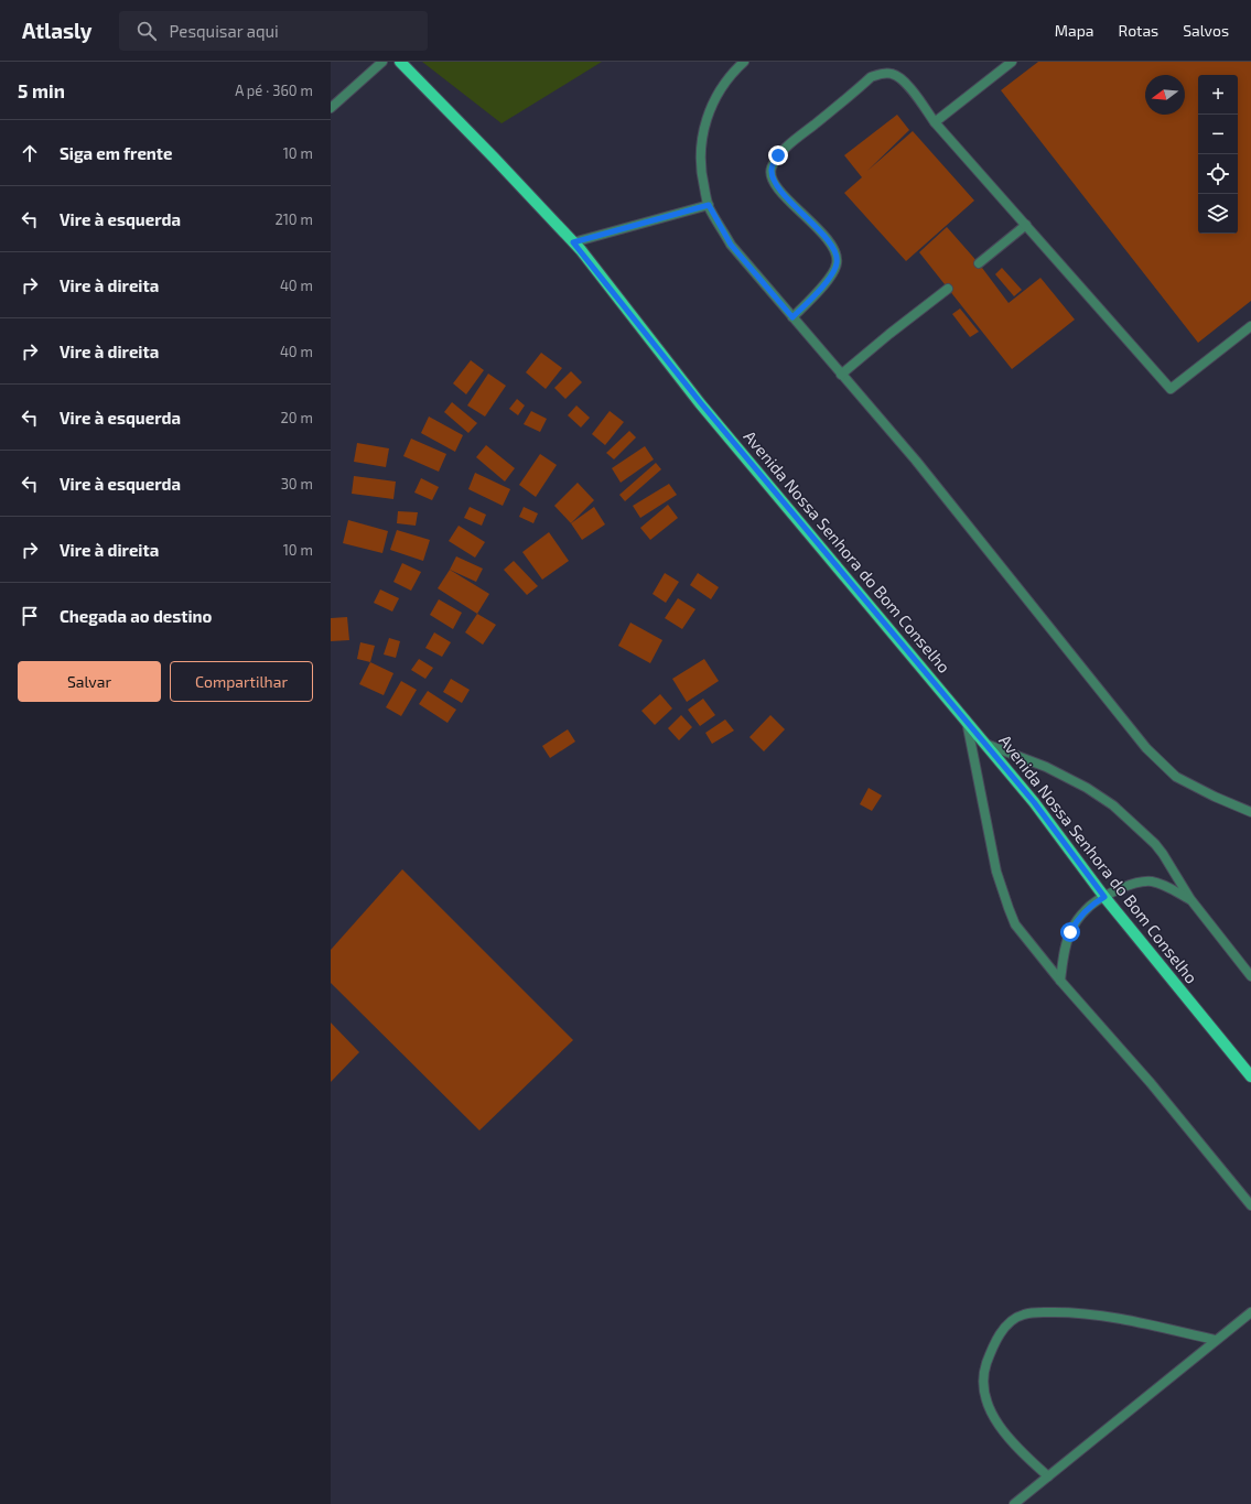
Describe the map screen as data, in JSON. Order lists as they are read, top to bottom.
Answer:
{
  "streets": {
    "main road": ["Avenida Nossa Senhora do Bom Conselho"]
  },
  "north": "left",
  "page": {
    "header": "Atlasly",
    "search": "Pesquisar aqui",
    "nav": ["Mapa", "Rotas", "Salvos"],
    "heading": ["5 min", "A pé · 360 m"],
    "map_buttons": ["+", "−"],
    "list": [
      ["Siga em frente", "10 m"],
      ["Vire à esquerda", "210 m"],
      ["Vire à direita", "40 m"],
      ["Vire à direita", "40 m"],
      ["Vire à esquerda", "20 m"],
      ["Vire à esquerda", "30 m"],
      ["Vire à direita", "10 m"],
      "Chegada ao destino"
    ],
    "buttons": ["Salvar", "Compartilhar"]
  }
}
